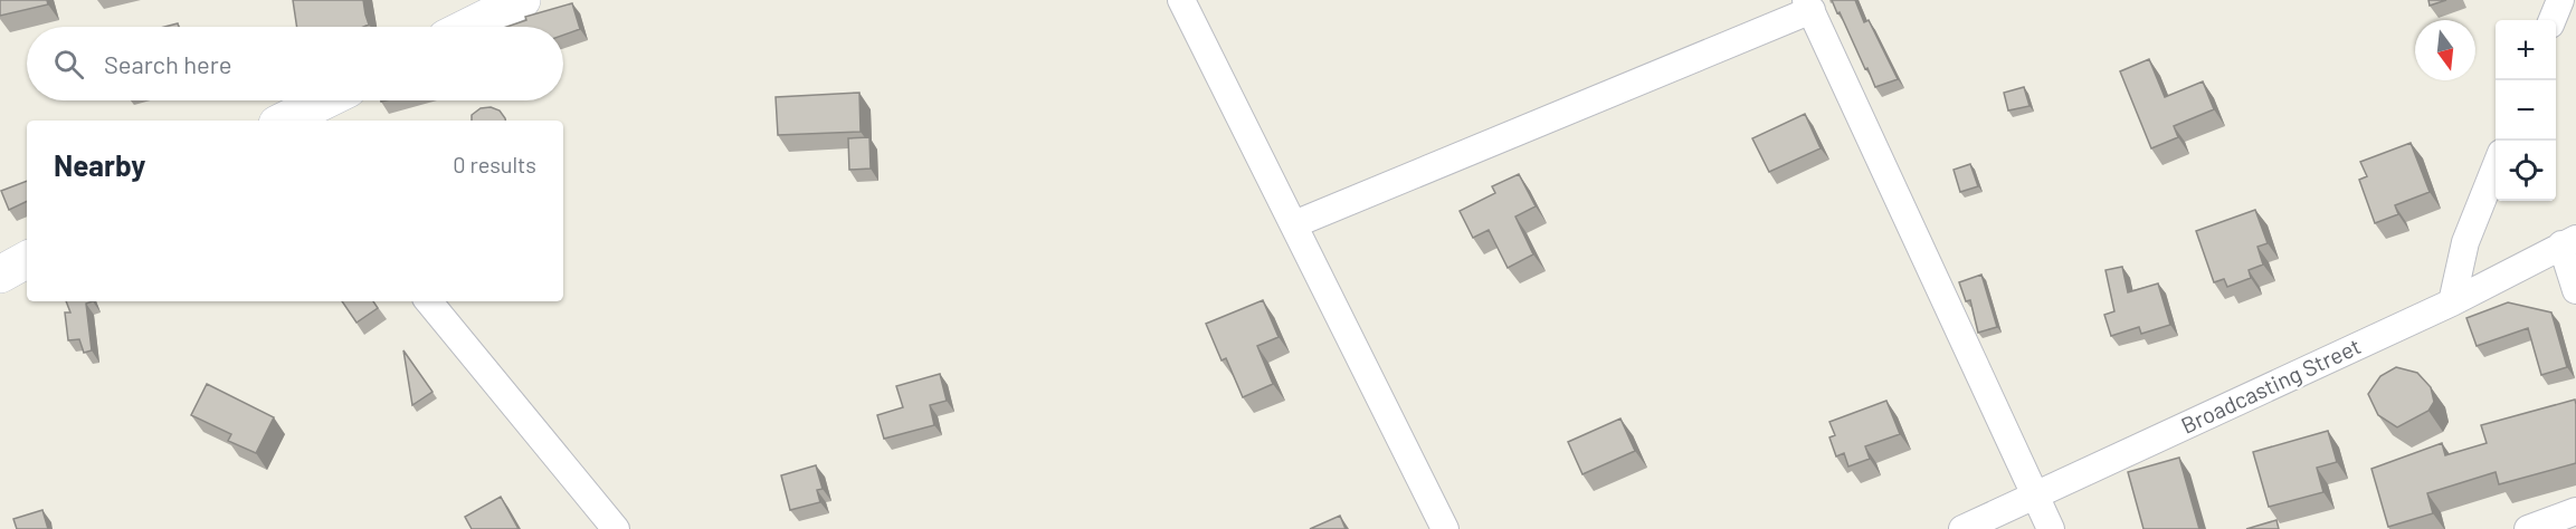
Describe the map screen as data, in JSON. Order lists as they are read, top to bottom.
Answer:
{
  "streets": {
    "street": ["Broadcasting Street"]
  },
  "north": "bottom",
  "page": {
    "map_buttons": ["+", "−"],
    "search": "Search here",
    "heading": ["Nearby", "0 results"]
  }
}
